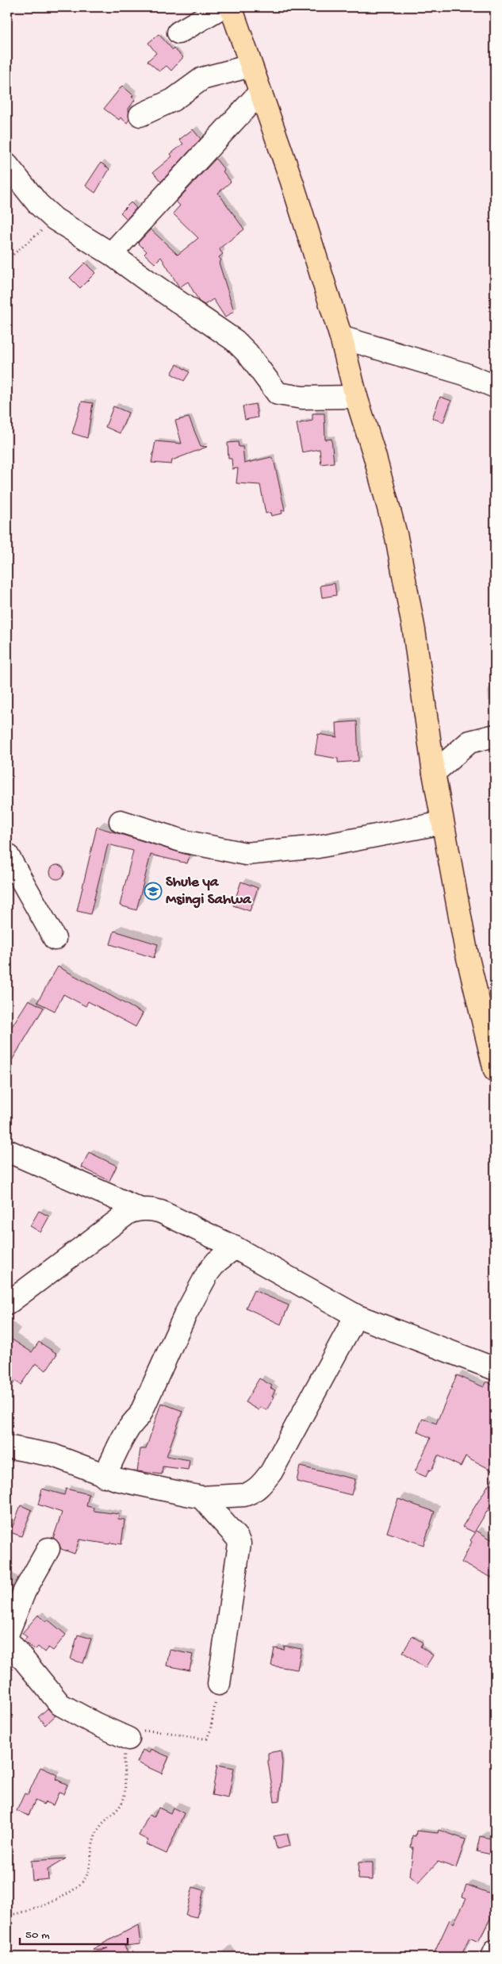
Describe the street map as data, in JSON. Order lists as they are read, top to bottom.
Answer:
{
  "places": {
    "school or university": ["Shule ya Msingi Sahwa"]
  },
  "scale_bar": "50 m"
}
